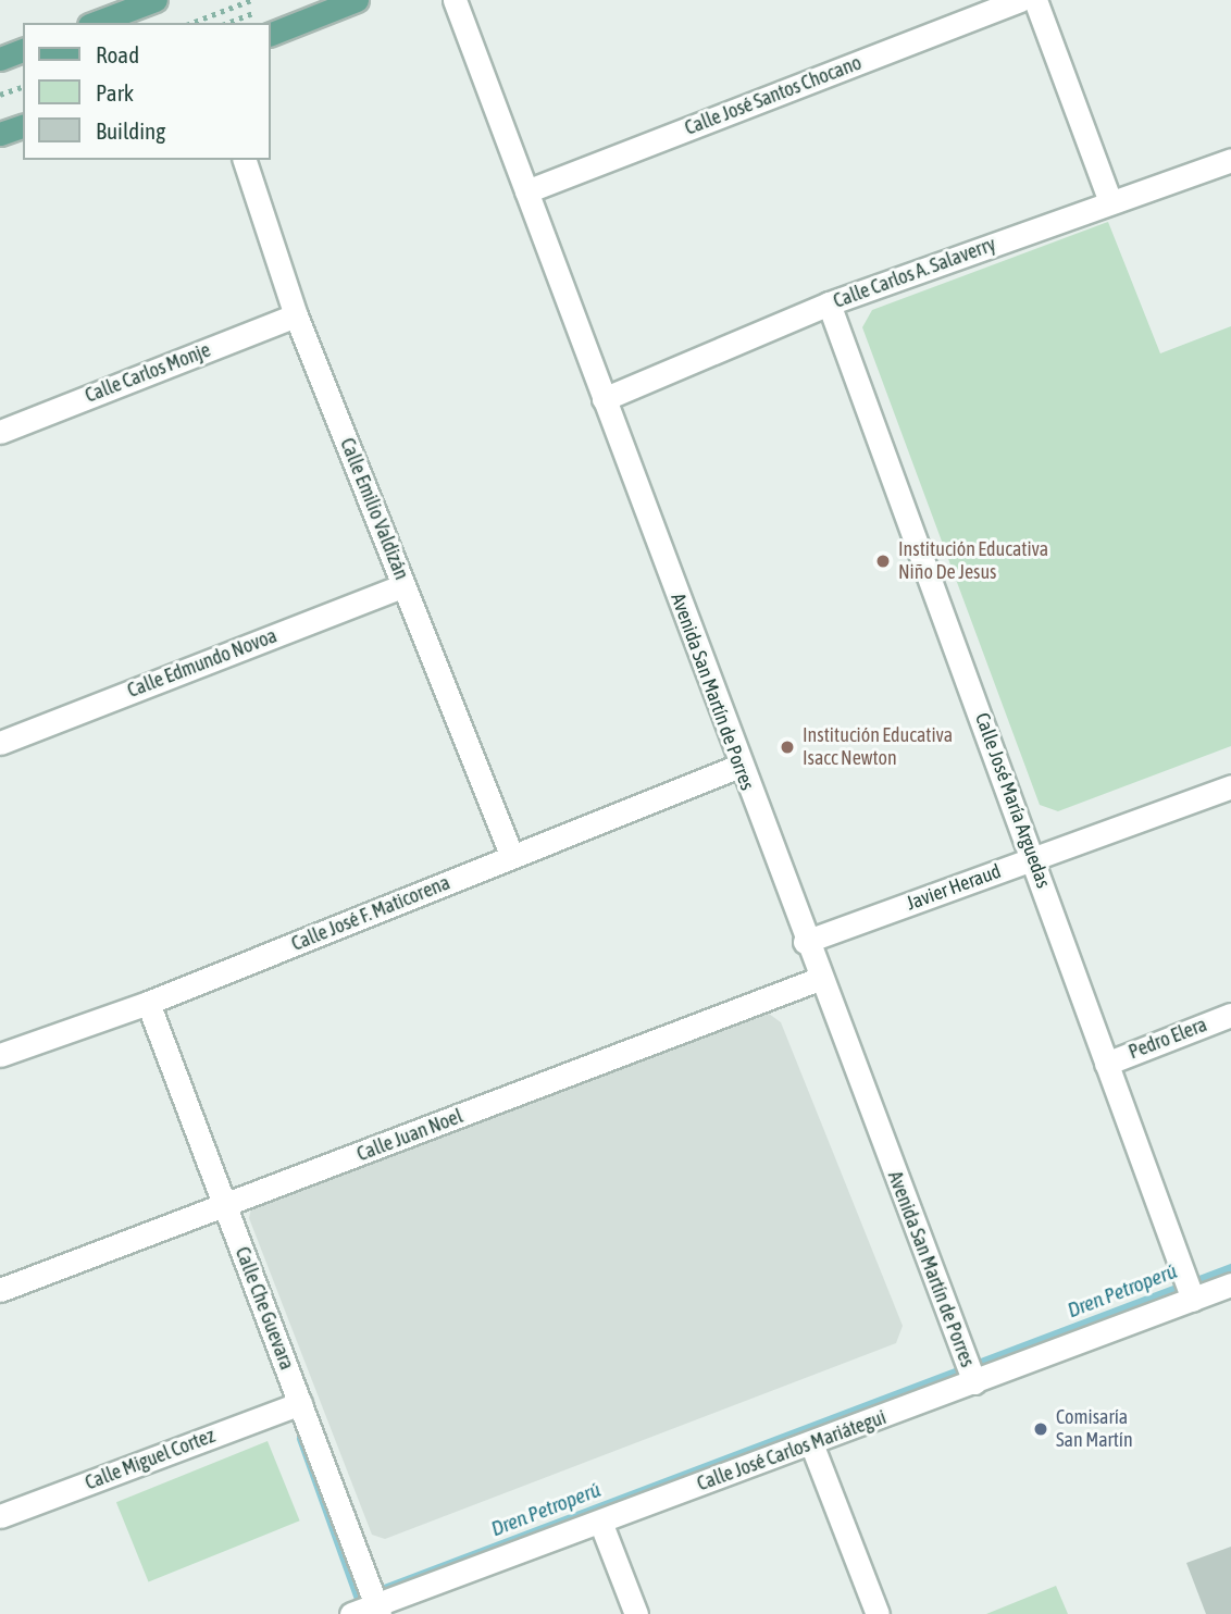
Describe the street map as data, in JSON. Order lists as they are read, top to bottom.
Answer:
{
  "streets": {
    "street": [
      "Calle José Santos Chocano",
      "Calle Carlos A. Salaverry",
      "Calle Carlos Monje",
      "Calle Emilio Valdizán",
      "Calle Edmundo Novoa",
      "Avenida San Martín de Porres",
      "Calle José María Arguedas",
      "Javier Heraud",
      "Calle José F. Maticorena",
      "Pedro Elera",
      "Calle Juan Noel",
      "Calle Che Guevara",
      "Calle José Carlos Mariátegui",
      "Calle Miguel Cortez"
    ]
  },
  "crossings": [
    ["Calle José Santos Chocano", "Avenida San Martín de Porres"],
    ["Calle Carlos A. Salaverry", "Avenida San Martín de Porres"],
    ["Calle Carlos A. Salaverry", "Calle José María Arguedas"],
    ["Calle Carlos Monje", "Calle Emilio Valdizán"],
    ["Calle Emilio Valdizán", "Calle Edmundo Novoa"],
    ["Calle Emilio Valdizán", "Calle José F. Maticorena"],
    ["Avenida San Martín de Porres", "Javier Heraud"],
    ["Avenida San Martín de Porres", "Calle José F. Maticorena"],
    ["Avenida San Martín de Porres", "Calle Juan Noel"],
    ["Avenida San Martín de Porres", "Calle José Carlos Mariátegui"],
    ["Calle José María Arguedas", "Javier Heraud"],
    ["Calle José María Arguedas", "Pedro Elera"],
    ["Calle José María Arguedas", "Calle José Carlos Mariátegui"],
    ["Calle José F. Maticorena", "Calle Che Guevara"],
    ["Calle Juan Noel", "Calle Che Guevara"],
    ["Calle Che Guevara", "Calle José Carlos Mariátegui"],
    ["Calle Che Guevara", "Calle Miguel Cortez"]
  ],
  "water": ["Dren Petroperú"],
  "places": ["Institución Educativa Niño De Jesus", "Institución Educativa Isacc Newton", "Comisaría San Martín"],
  "legend": ["Road", "Park", "Building"]
}
